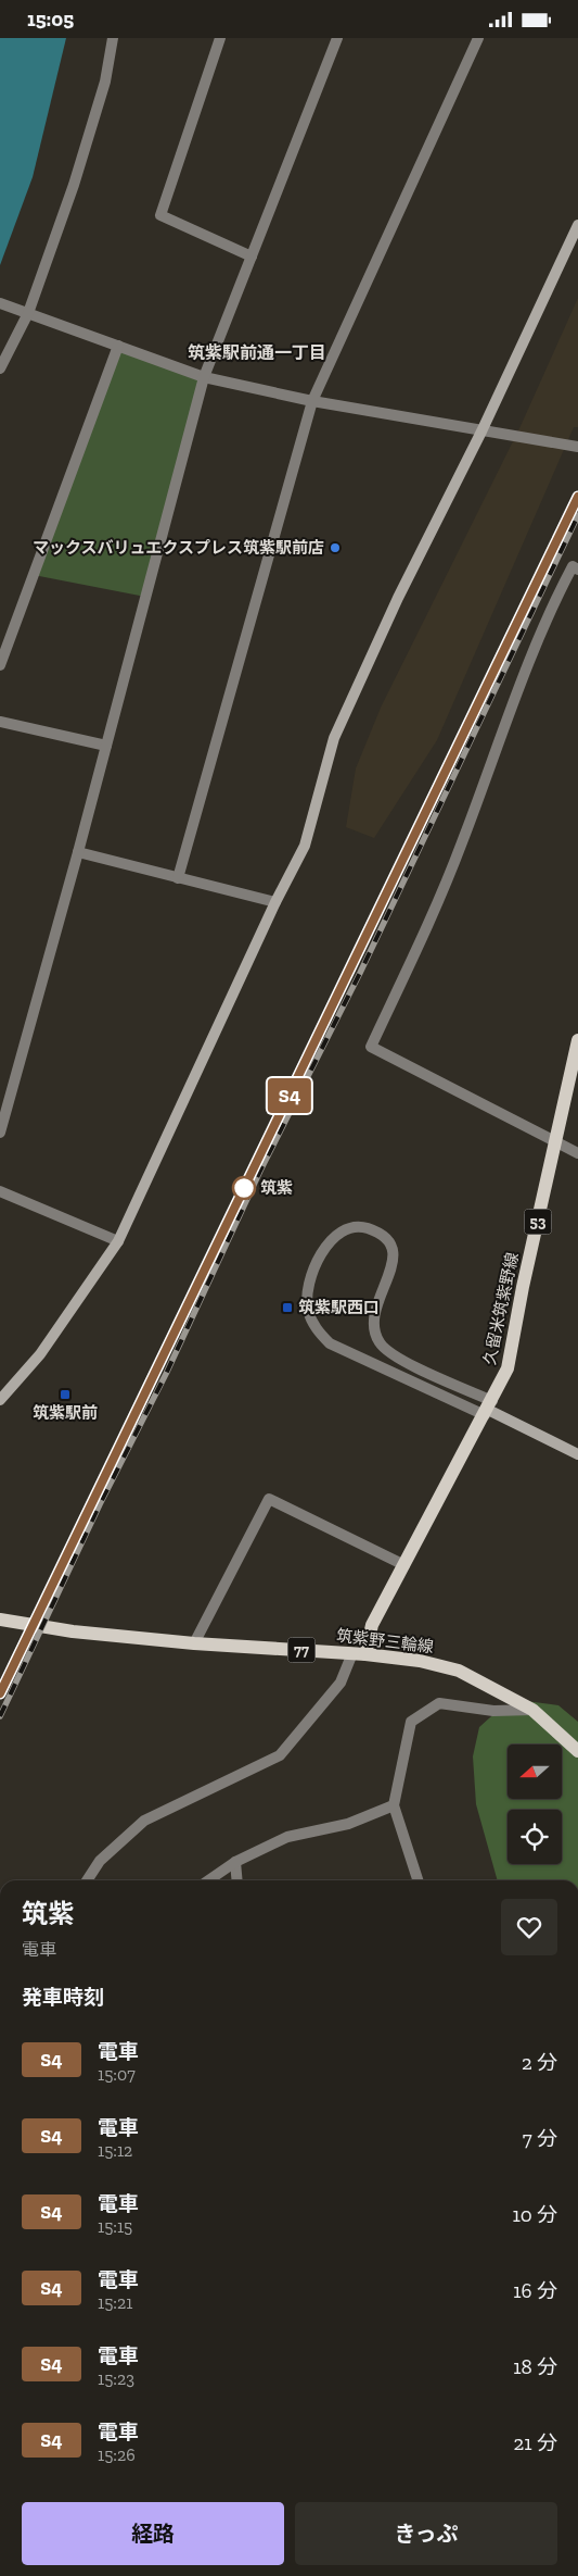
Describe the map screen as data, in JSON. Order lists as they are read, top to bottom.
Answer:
{
  "streets": {
    "main road": [
      "53",
      "久留米筑紫野線",
      "筑紫野三輪線",
      "77"
    ]
  },
  "crossings": [
    ["久留米筑紫野線", "筑紫野三輪線"]
  ],
  "districts": ["筑紫駅前通一丁目"],
  "places": {
    "other": ["マックスバリュエクスプレス筑紫駅前店", "筑紫"],
    "transit": ["筑紫駅西口", "筑紫駅前"]
  },
  "north": "left",
  "page": {
    "status": "15:05",
    "on_map": "S4",
    "heading": [
      ["筑紫", "電車"],
      "発車時刻"
    ],
    "list": [
      {
        "mark": "S4",
        "name": "電車",
        "note": "15:07",
        "value": "2 分"
      },
      {
        "mark": "S4",
        "name": "電車",
        "note": "15:12",
        "value": "7 分"
      },
      {
        "mark": "S4",
        "name": "電車",
        "note": "15:15",
        "value": "10 分"
      },
      {
        "mark": "S4",
        "name": "電車",
        "note": "15:21",
        "value": "16 分"
      },
      {
        "mark": "S4",
        "name": "電車",
        "note": "15:23",
        "value": "18 分"
      },
      {
        "mark": "S4",
        "name": "電車",
        "note": "15:26",
        "value": "21 分"
      }
    ],
    "buttons": ["経路", "きっぷ"]
  }
}
